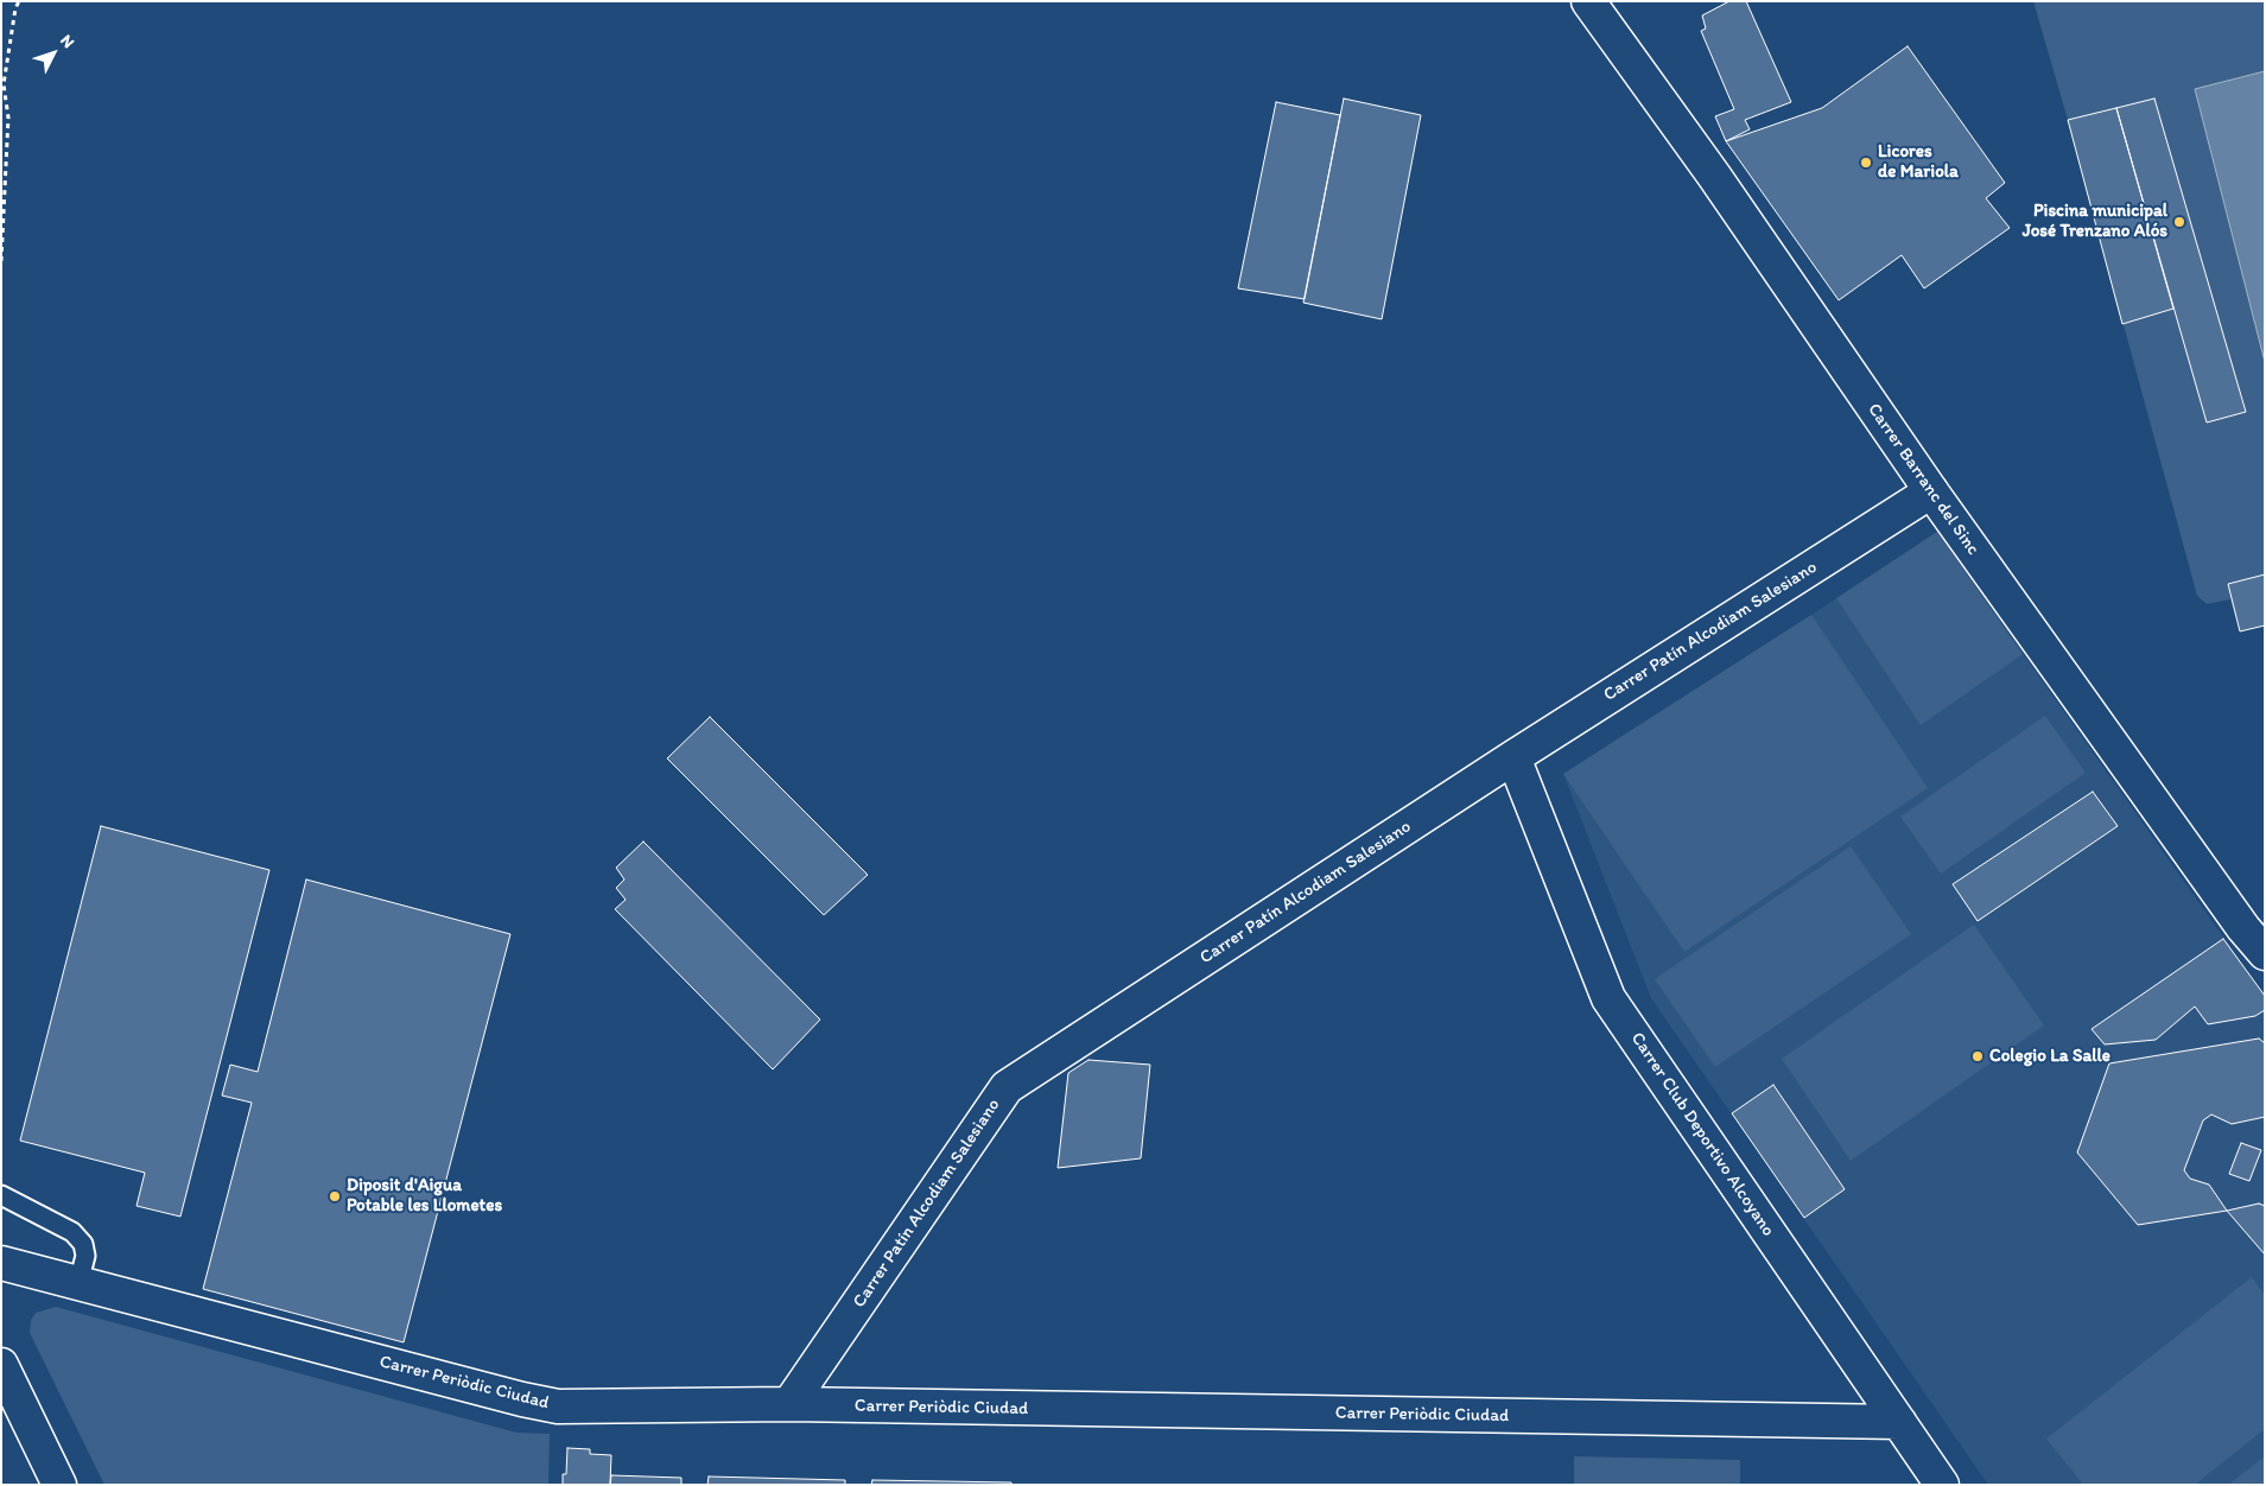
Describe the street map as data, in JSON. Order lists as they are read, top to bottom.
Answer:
{
  "streets": {
    "street": [
      "Carrer Barranc del Sinc",
      "Carrer Patín Alcodiam Salesiano",
      "Carrer Club Deportivo Alcoyano",
      "Carrer Periòdic Ciudad"
    ]
  },
  "crossings": [
    ["Carrer Barranc del Sinc", "Carrer Patín Alcodiam Salesiano"],
    ["Carrer Patín Alcodiam Salesiano", "Carrer Club Deportivo Alcoyano"],
    ["Carrer Patín Alcodiam Salesiano", "Carrer Periòdic Ciudad"],
    ["Carrer Club Deportivo Alcoyano", "Carrer Periòdic Ciudad"]
  ],
  "places": [
    "Licores de Mariola",
    "Piscina municipal José Trenzano Alós",
    "Colegio La Salle",
    "Diposit d'Aigua Potable les Llometes"
  ],
  "north": "top right"
}
